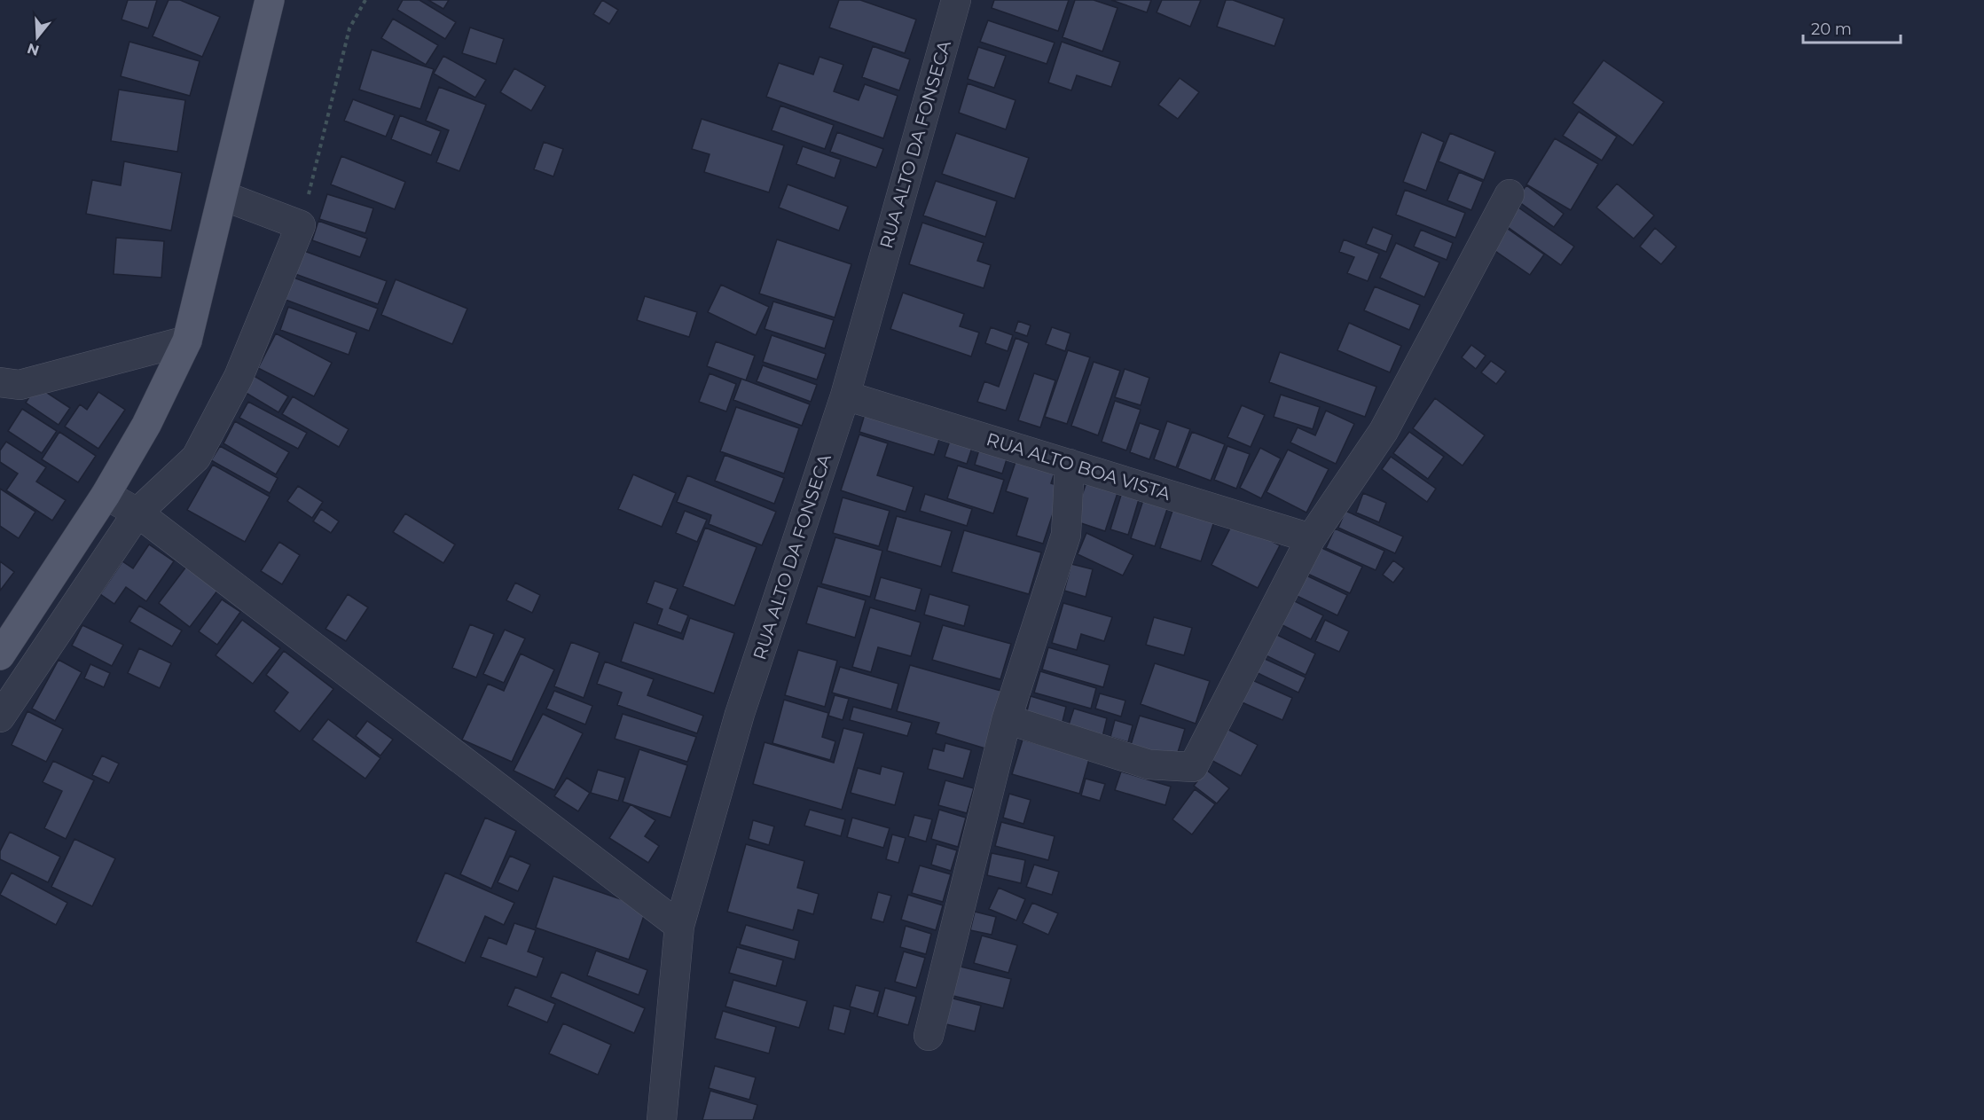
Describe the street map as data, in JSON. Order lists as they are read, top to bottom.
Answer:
{
  "streets": {
    "street": ["RUA ALTO DA FONSECA", "RUA ALTO BOA VISTA"]
  },
  "crossings": [
    ["RUA ALTO DA FONSECA", "RUA ALTO BOA VISTA"]
  ],
  "scale_bar": "20 m",
  "north": "bottom"
}
